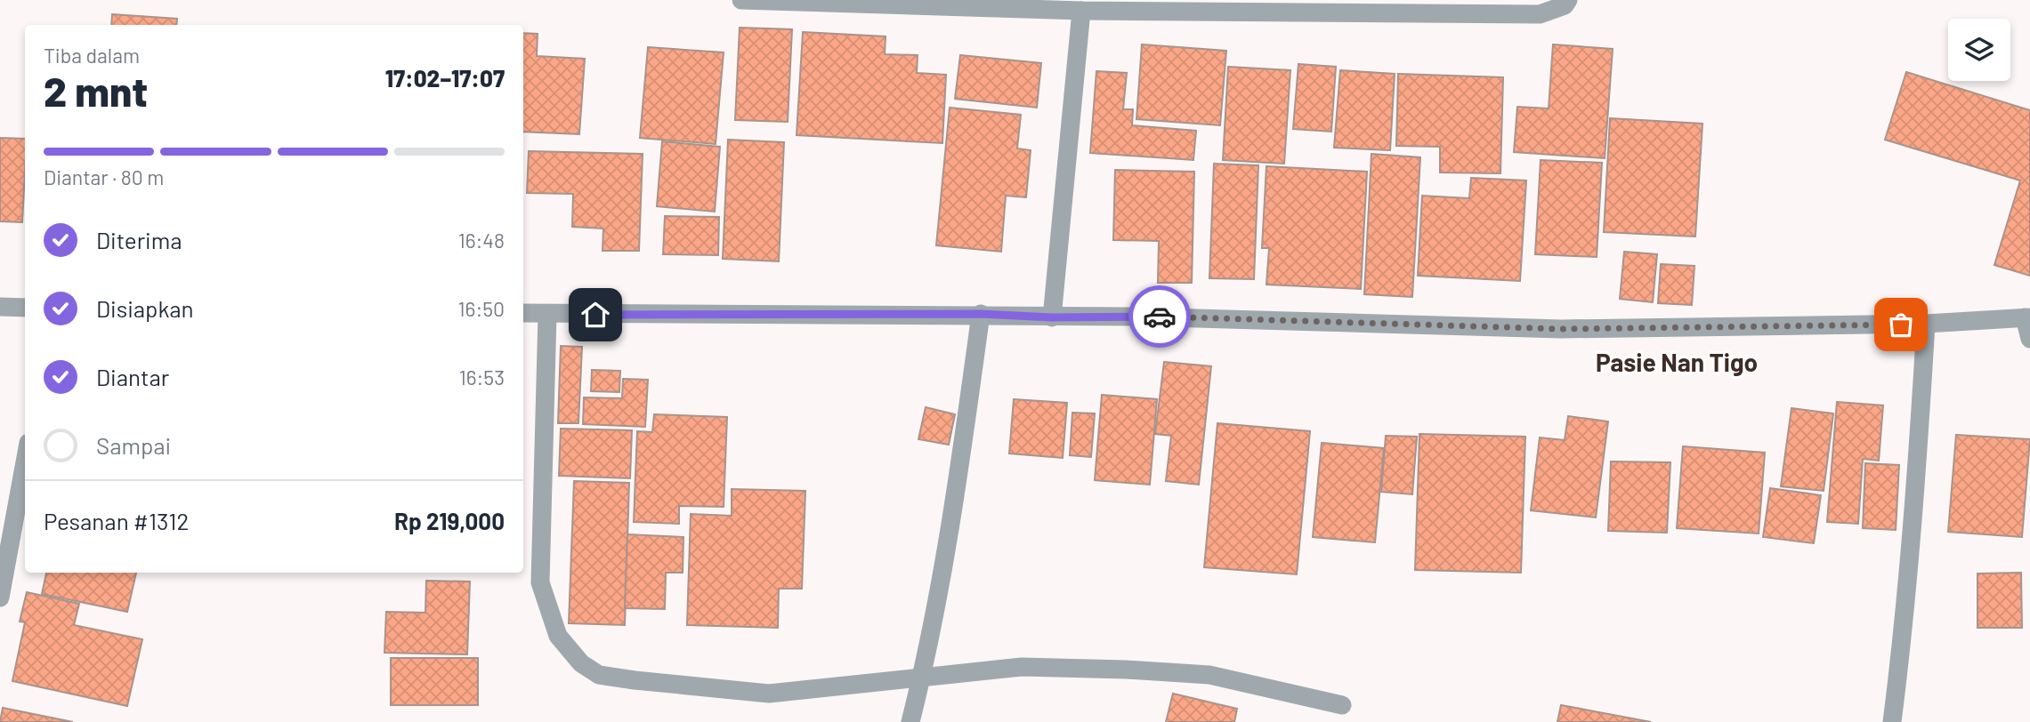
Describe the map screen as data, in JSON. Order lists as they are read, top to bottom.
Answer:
{
  "districts": ["Pasie Nan Tigo"],
  "page": {
    "heading": ["2 mnt", "Tiba dalam", "17:02–17:07"],
    "panel": ["Pesanan #1312", "Rp 219,000"],
    "bar": "Diantar · 80 m",
    "list": [
      ["Diterima", "16:48"],
      ["Disiapkan", "16:50"],
      ["Diantar", "16:53"],
      "Sampai"
    ]
  }
}
